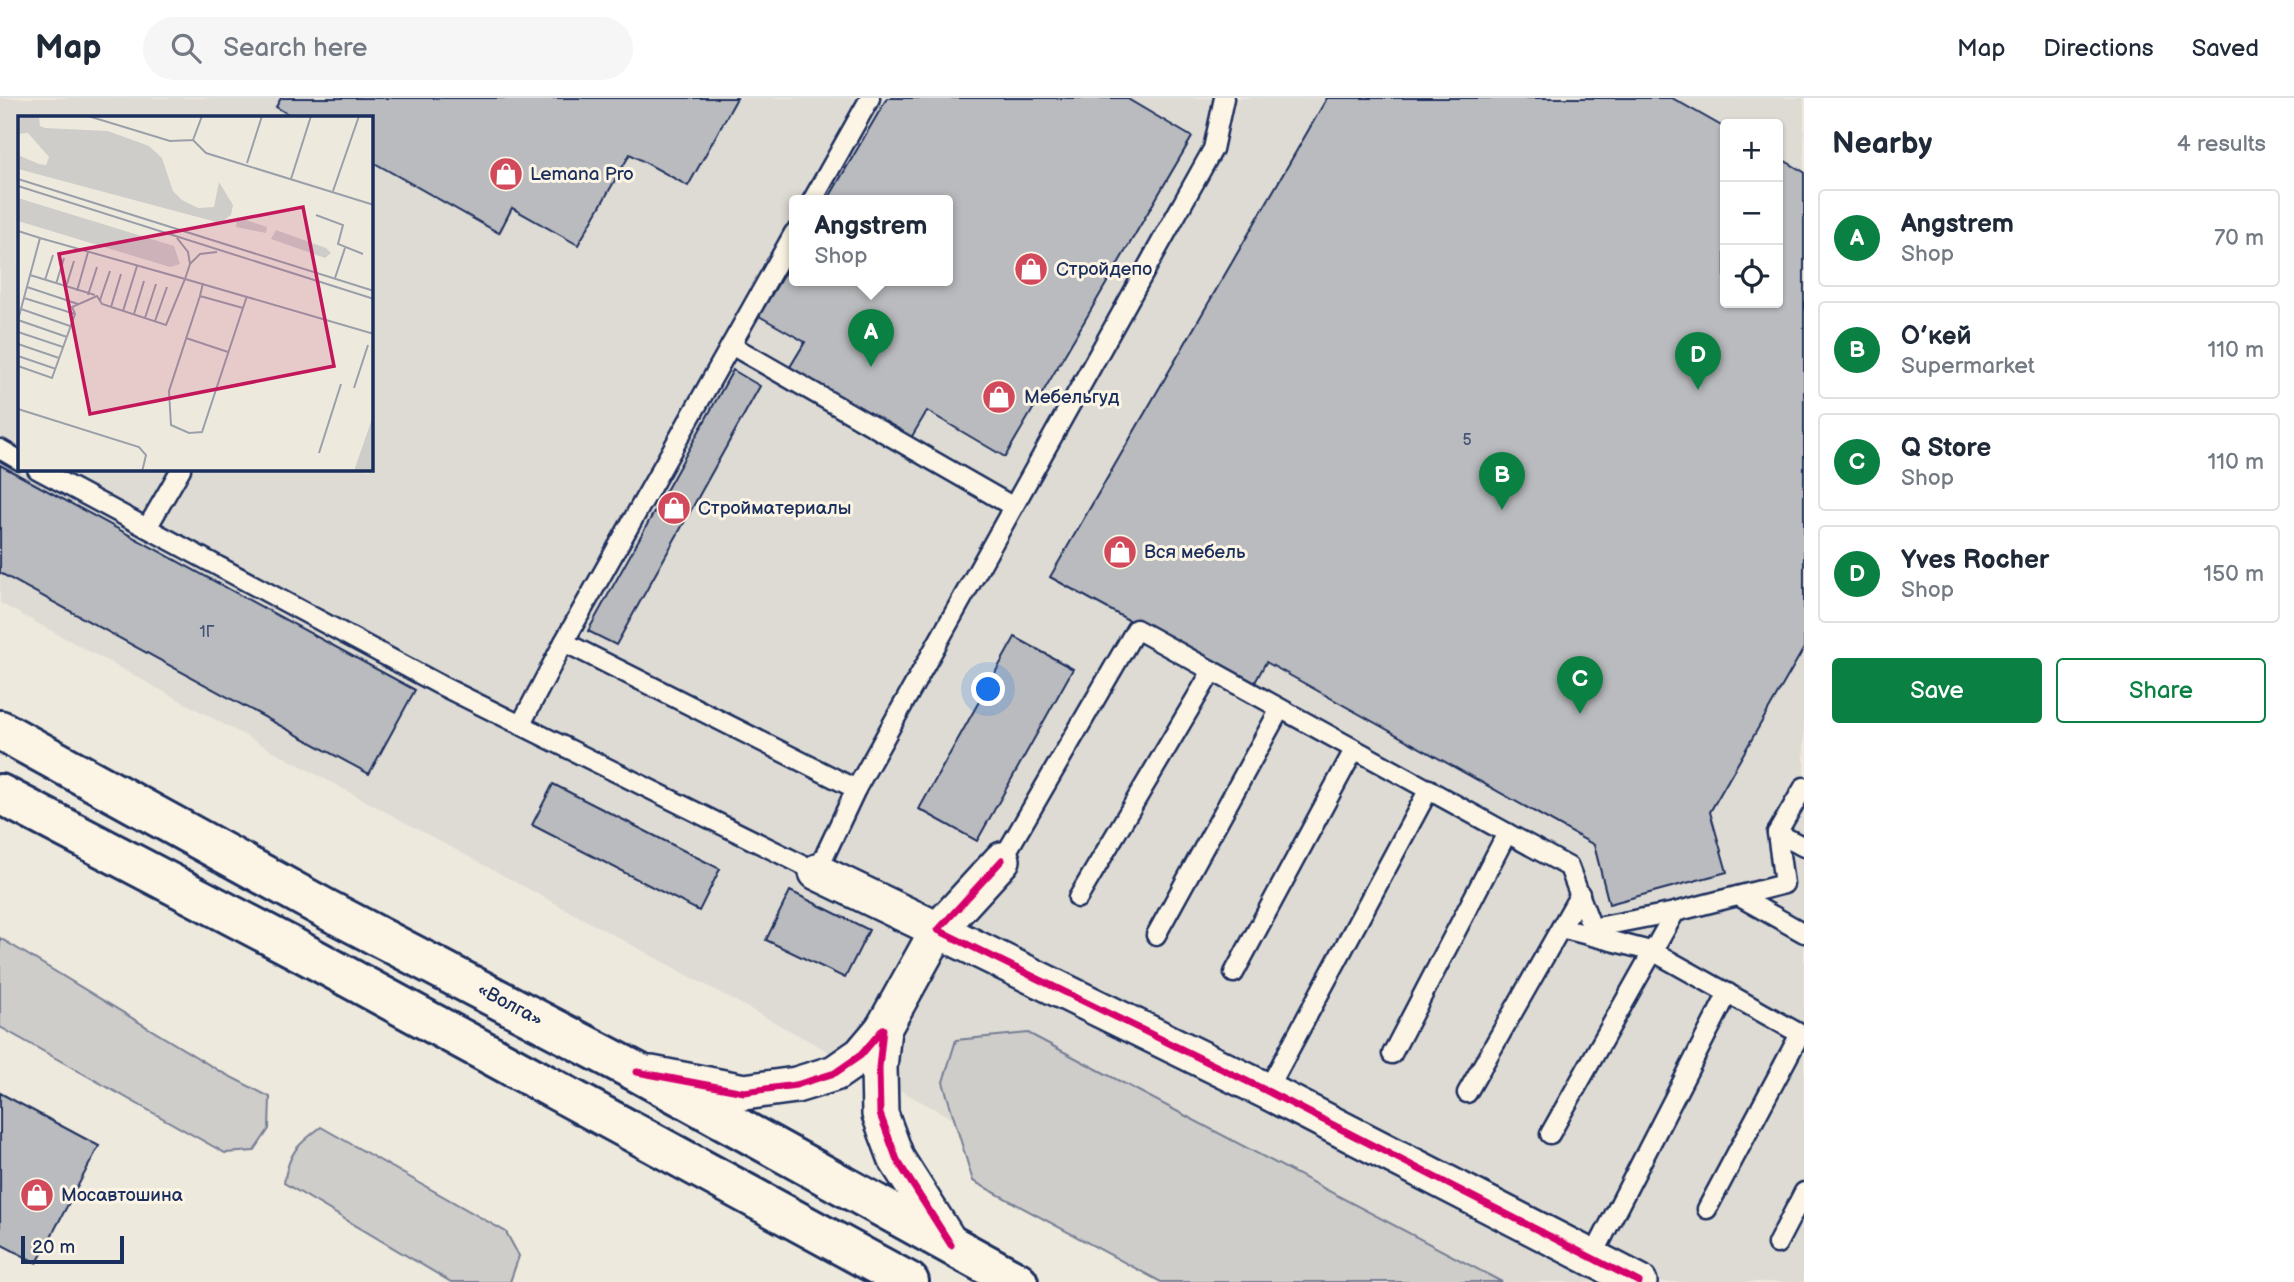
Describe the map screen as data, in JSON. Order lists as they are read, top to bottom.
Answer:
{
  "streets": {
    "highway": ["«Волга»"]
  },
  "places": {
    "shop": [
      "Lemana Pro",
      "Стройдепо",
      "Мебельгуд",
      "Стройматериалы",
      "Вся мебель",
      "Мосавтошина"
    ]
  },
  "house_numbers": ["5", "1Г"],
  "scale_bar": "20 m",
  "page": {
    "header": "Map",
    "search": "Search here",
    "nav": ["Map", "Directions", "Saved"],
    "heading": ["Nearby", "4 results"],
    "map_buttons": ["+", "−"],
    "list": [
      {
        "mark": "A",
        "name": "Angstrem",
        "note": "Shop",
        "value": "70 m"
      },
      {
        "mark": "B",
        "name": "О’кей",
        "note": "Supermarket",
        "value": "110 m"
      },
      {
        "mark": "C",
        "name": "Q Store",
        "note": "Shop",
        "value": "110 m"
      },
      {
        "mark": "D",
        "name": "Yves Rocher",
        "note": "Shop",
        "value": "150 m"
      }
    ],
    "popup": ["Angstrem", "Shop"],
    "pins": [
      "A",
      "D",
      "B",
      "C"
    ],
    "buttons": ["Save", "Share"],
    "scale": "20 m"
  }
}
